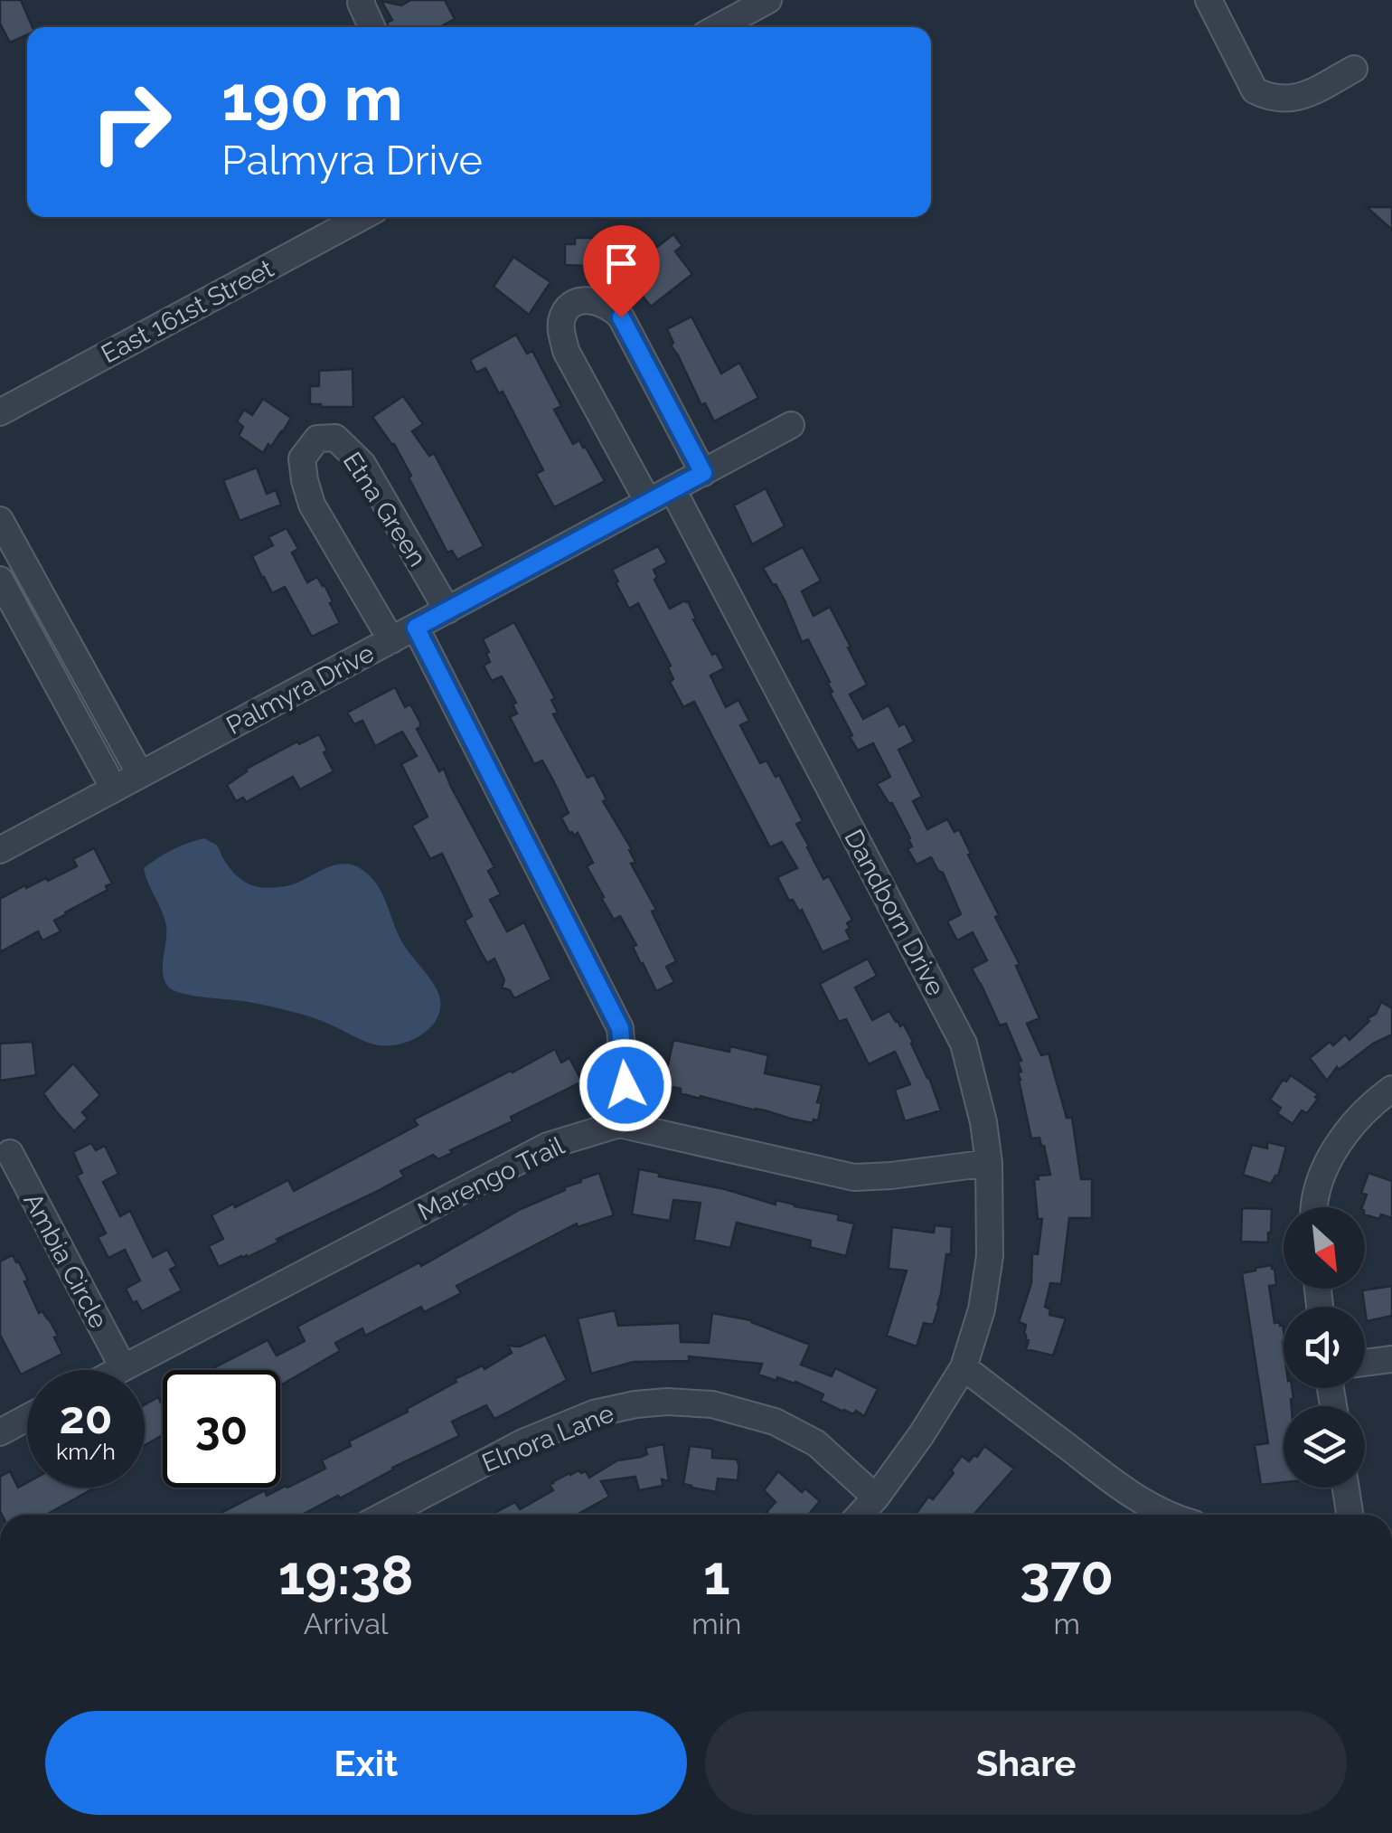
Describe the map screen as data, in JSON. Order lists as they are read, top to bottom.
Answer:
{
  "streets": {
    "street": [
      "East 161st Street",
      "Etna Green",
      "Palmyra Drive",
      "Dandborn Drive",
      "Marengo Trail",
      "Ambia Circle",
      "Elnora Lane"
    ]
  },
  "crossings": [
    ["Etna Green", "Palmyra Drive"],
    ["Palmyra Drive", "Dandborn Drive"],
    ["Dandborn Drive", "Marengo Trail"],
    ["Dandborn Drive", "Elnora Lane"],
    ["Marengo Trail", "Ambia Circle"]
  ],
  "north": "bottom right",
  "page": {
    "turn": ["190 m", "Palmyra Drive"],
    "speed": "20 km/h",
    "limit": "30",
    "eta": [
      "19:38",
      "Arrival",
      "1",
      "min",
      "370",
      "m"
    ],
    "buttons": ["Exit", "Share"]
  }
}
